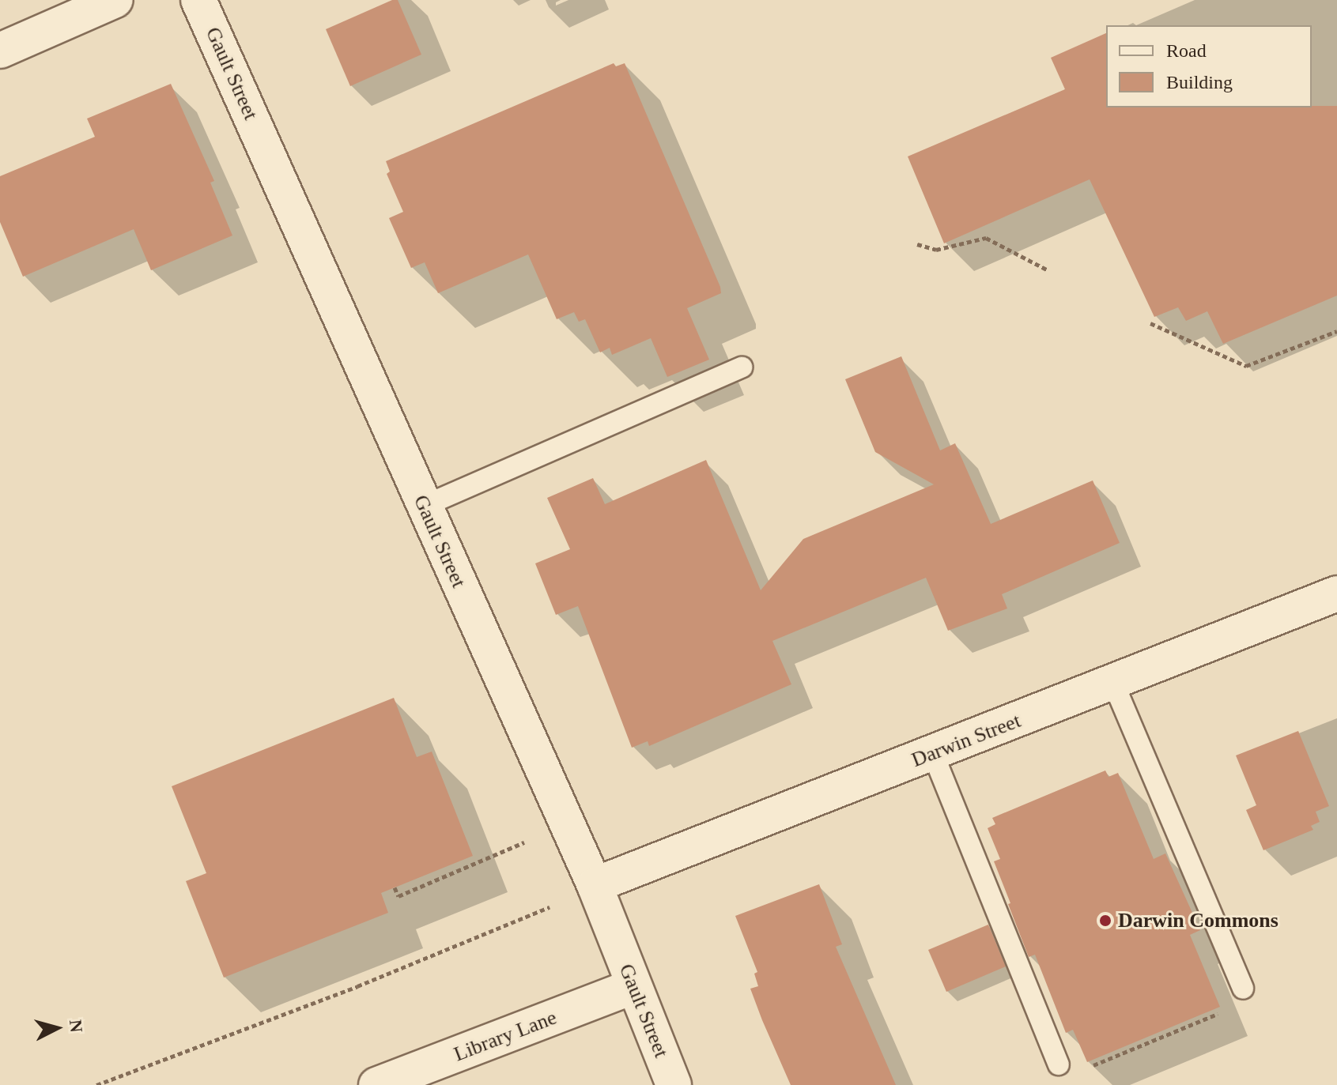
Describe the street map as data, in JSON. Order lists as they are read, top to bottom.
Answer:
{
  "streets": {
    "street": ["Gault Street", "Darwin Street", "Library Lane"]
  },
  "crossings": [
    ["Gault Street", "Darwin Street"],
    ["Gault Street", "Library Lane"]
  ],
  "places": ["Darwin Commons"],
  "legend": ["Road", "Building"],
  "north": "right"
}
